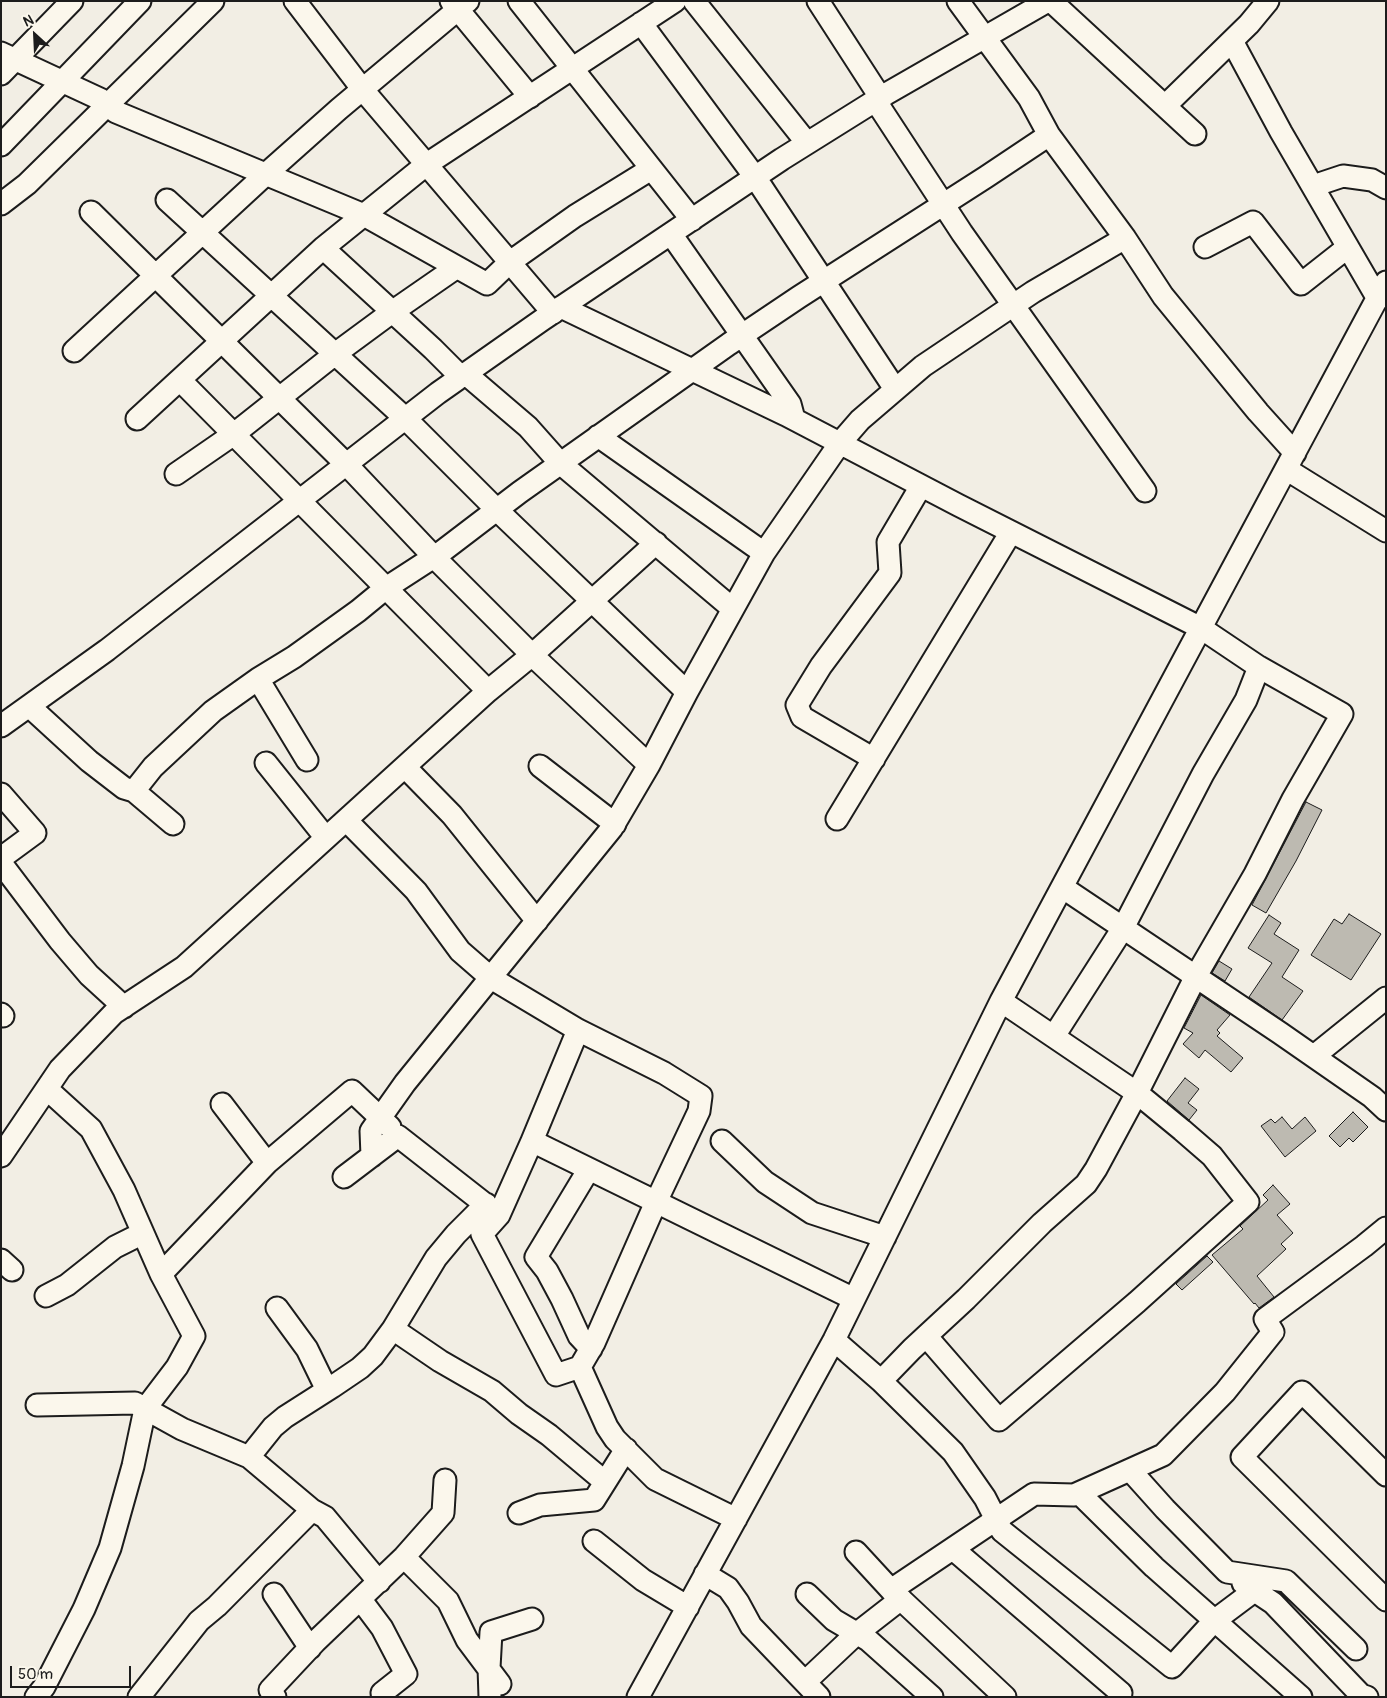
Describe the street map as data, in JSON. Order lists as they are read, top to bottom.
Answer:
{
  "scale_bar": "50 m",
  "north": "top left"
}
